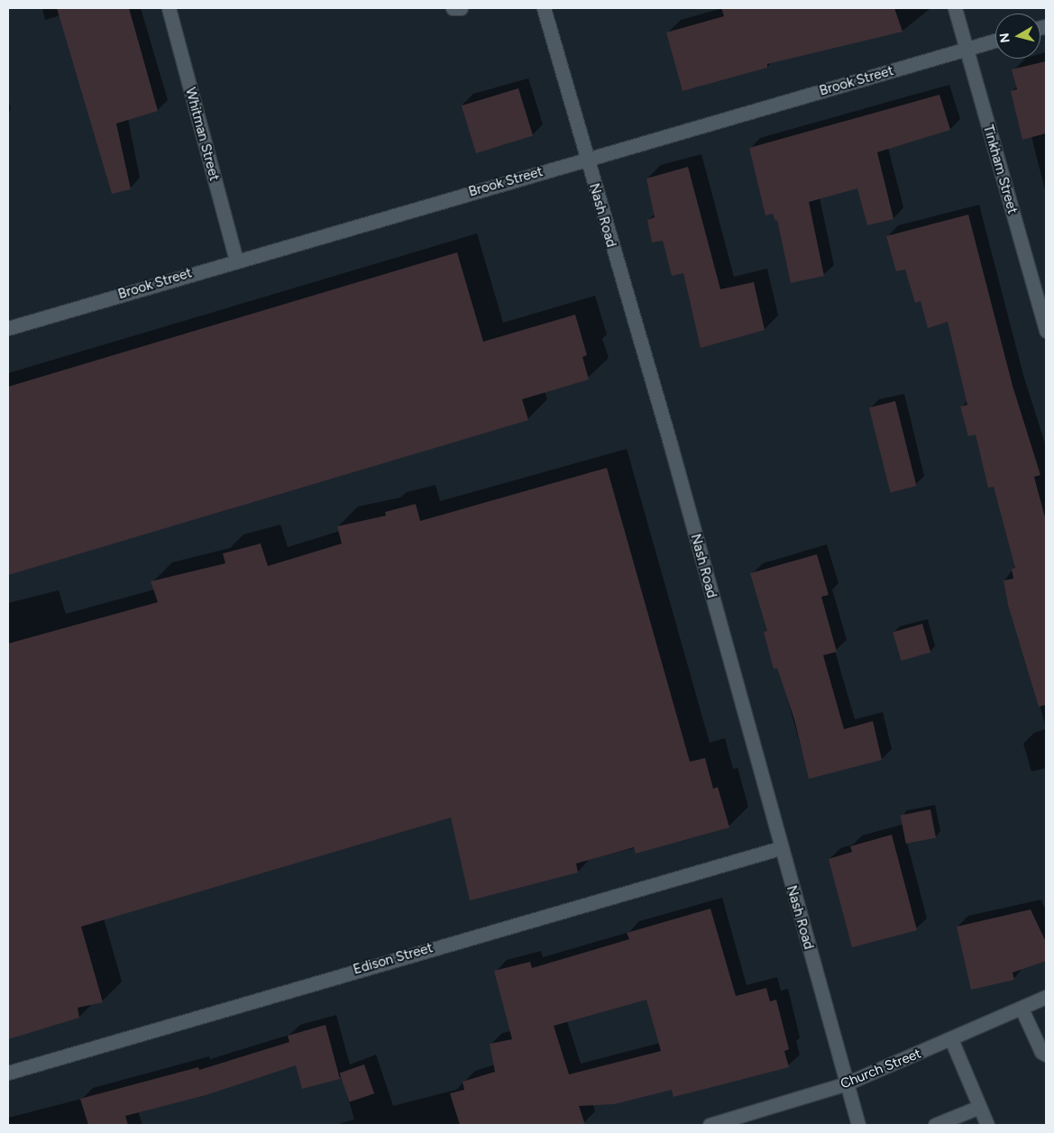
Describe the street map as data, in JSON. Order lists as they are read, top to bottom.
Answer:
{
  "streets": {
    "street": [
      "Brook Street",
      "Whitman Street",
      "Tinkham Street",
      "Nash Road",
      "Edison Street",
      "Church Street"
    ]
  },
  "crossings": [
    ["Brook Street", "Whitman Street"],
    ["Brook Street", "Tinkham Street"],
    ["Brook Street", "Nash Road"],
    ["Nash Road", "Edison Street"],
    ["Nash Road", "Church Street"]
  ],
  "north": "left"
}
